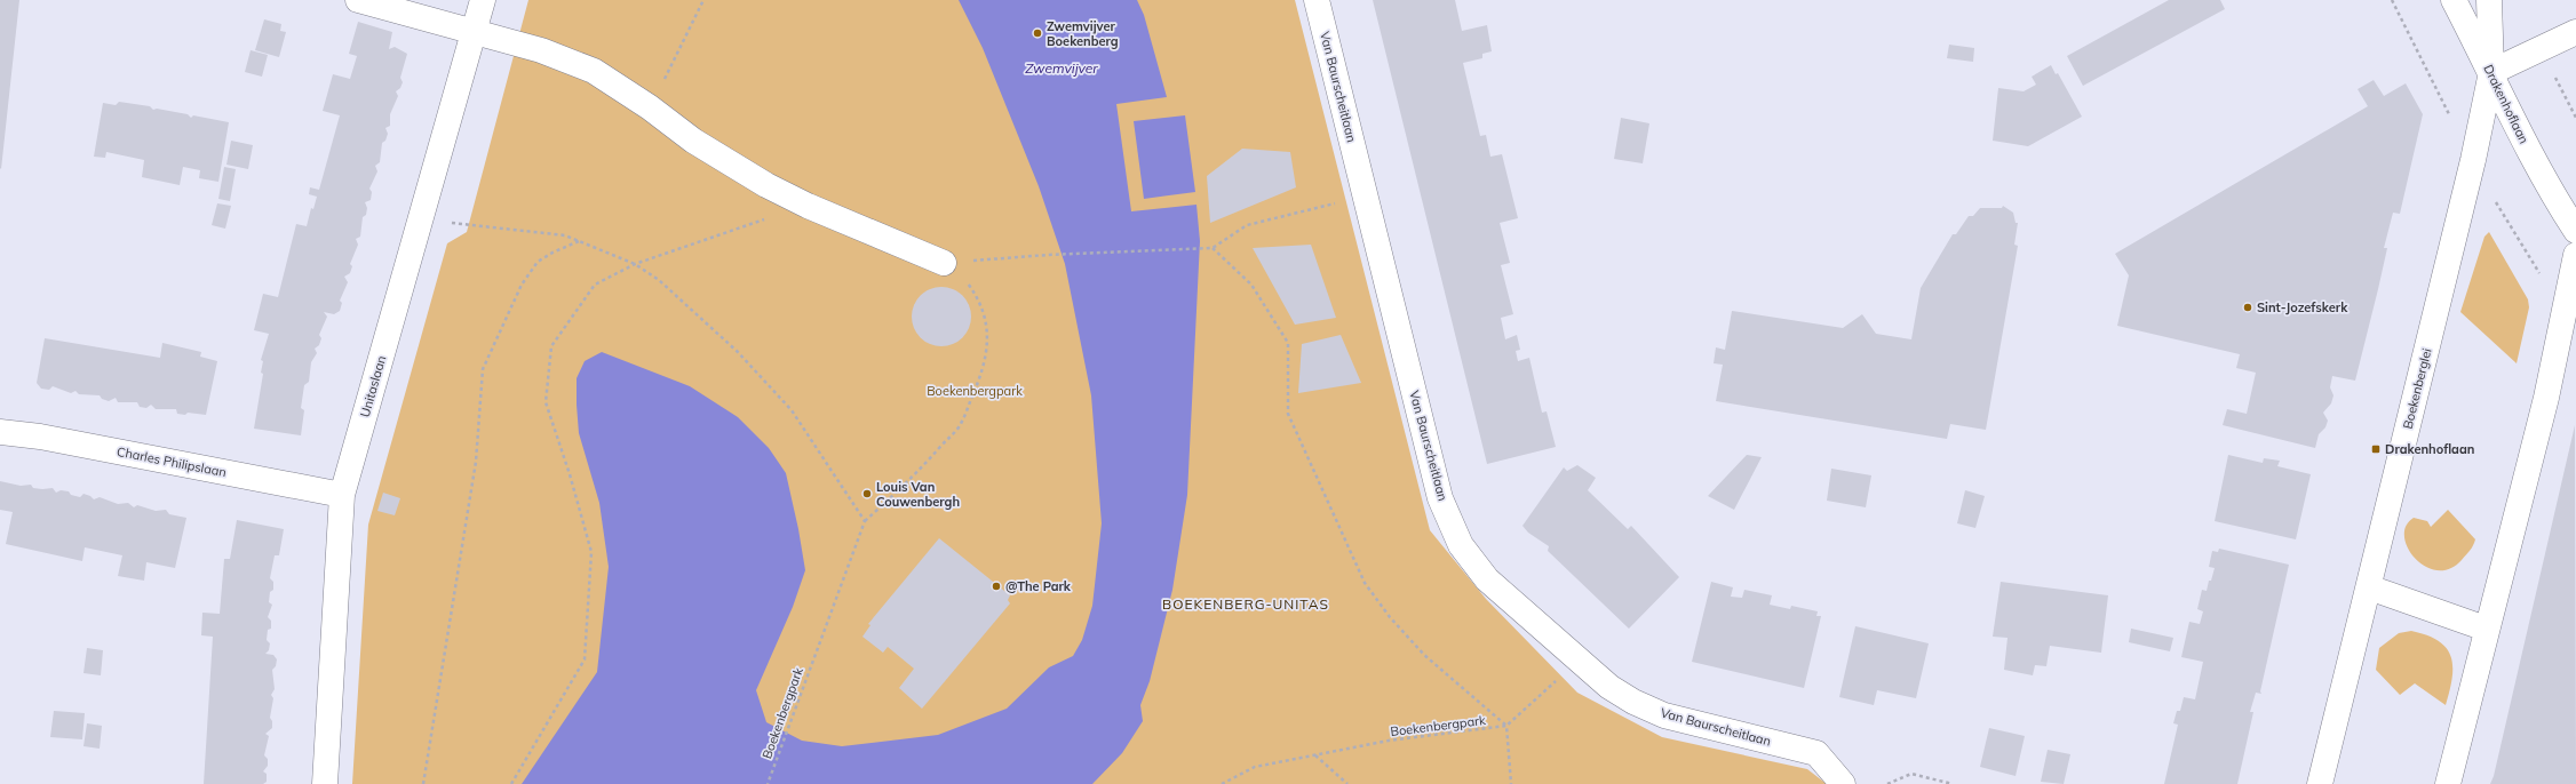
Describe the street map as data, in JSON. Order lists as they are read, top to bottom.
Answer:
{
  "streets": {
    "street": [
      "Van Baurscheitlaan",
      "Drakenhoflaan",
      "Unitaslaan",
      "Boekenberglei",
      "Charles Philipslaan"
    ],
    "path": ["Boekenbergpark"]
  },
  "crossings": [
    ["Drakenhoflaan", "Boekenberglei"],
    ["Unitaslaan", "Charles Philipslaan"]
  ],
  "districts": ["BOEKENBERG-UNITAS"],
  "water": ["Zwemvijver"],
  "parks": ["Boekenbergpark"],
  "places": {
    "other": [
      "Zwemvijver Boekenberg",
      "Sint-Jozefskerk",
      "Louis Van Couwenbergh",
      "@The Park"
    ],
    "transit": ["Drakenhoflaan"]
  }
}
